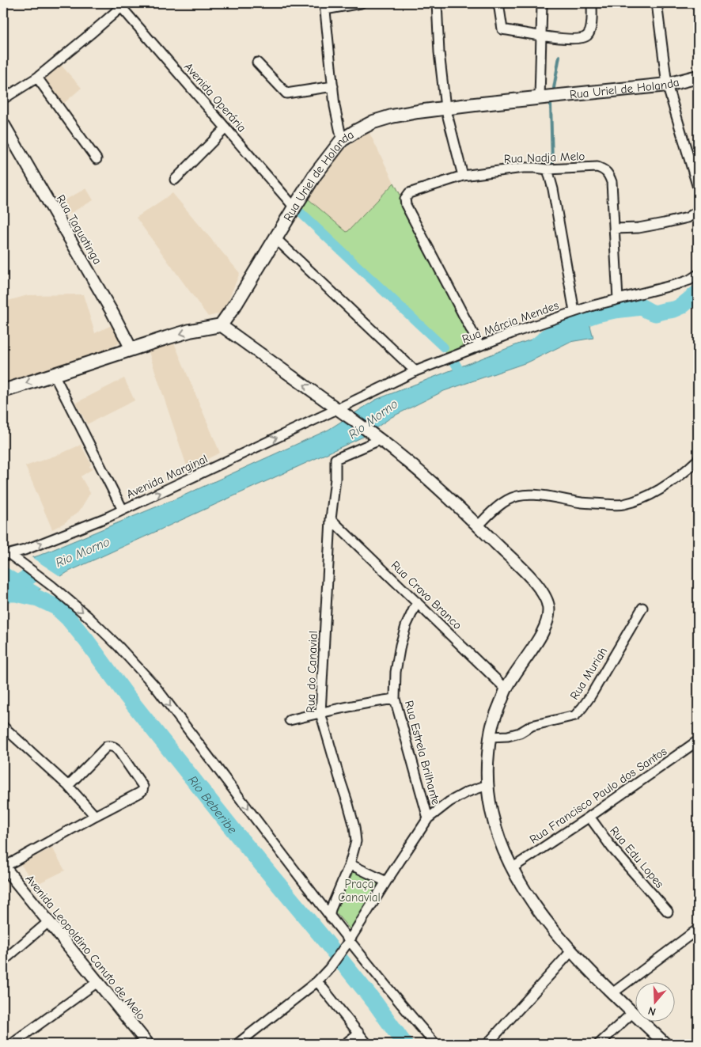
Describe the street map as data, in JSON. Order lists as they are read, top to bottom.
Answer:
{
  "streets": {
    "main road": ["Rua Uriel de Holanda"],
    "street": [
      "Avenida Operária",
      "Rua Nadja Melo",
      "Rua Taguatinga",
      "Rua Márcia Mendes",
      "Avenida Marginal",
      "Rua Cravo Branco",
      "Rua do Canavial",
      "Rua Muriah",
      "Rua Estrela Brilhante",
      "Rua Francisco Paulo dos Santos",
      "Rua Edu Lopes",
      "Avenida Leopoldino Canuto de Melo"
    ]
  },
  "crossings": [
    ["Rua Uriel de Holanda", "Avenida Operária"],
    ["Rua Nadja Melo", "Rua Márcia Mendes"],
    ["Rua Márcia Mendes", "Avenida Marginal"],
    ["Rua Cravo Branco", "Rua do Canavial"],
    ["Rua Cravo Branco", "Rua Estrela Brilhante"],
    ["Rua Francisco Paulo dos Santos", "Rua Edu Lopes"]
  ],
  "one_way": ["Avenida Marginal"],
  "water": ["Rio Morno", "Rio Beberibe"],
  "parks": ["Praça Canavial"],
  "north": "bottom"
}
